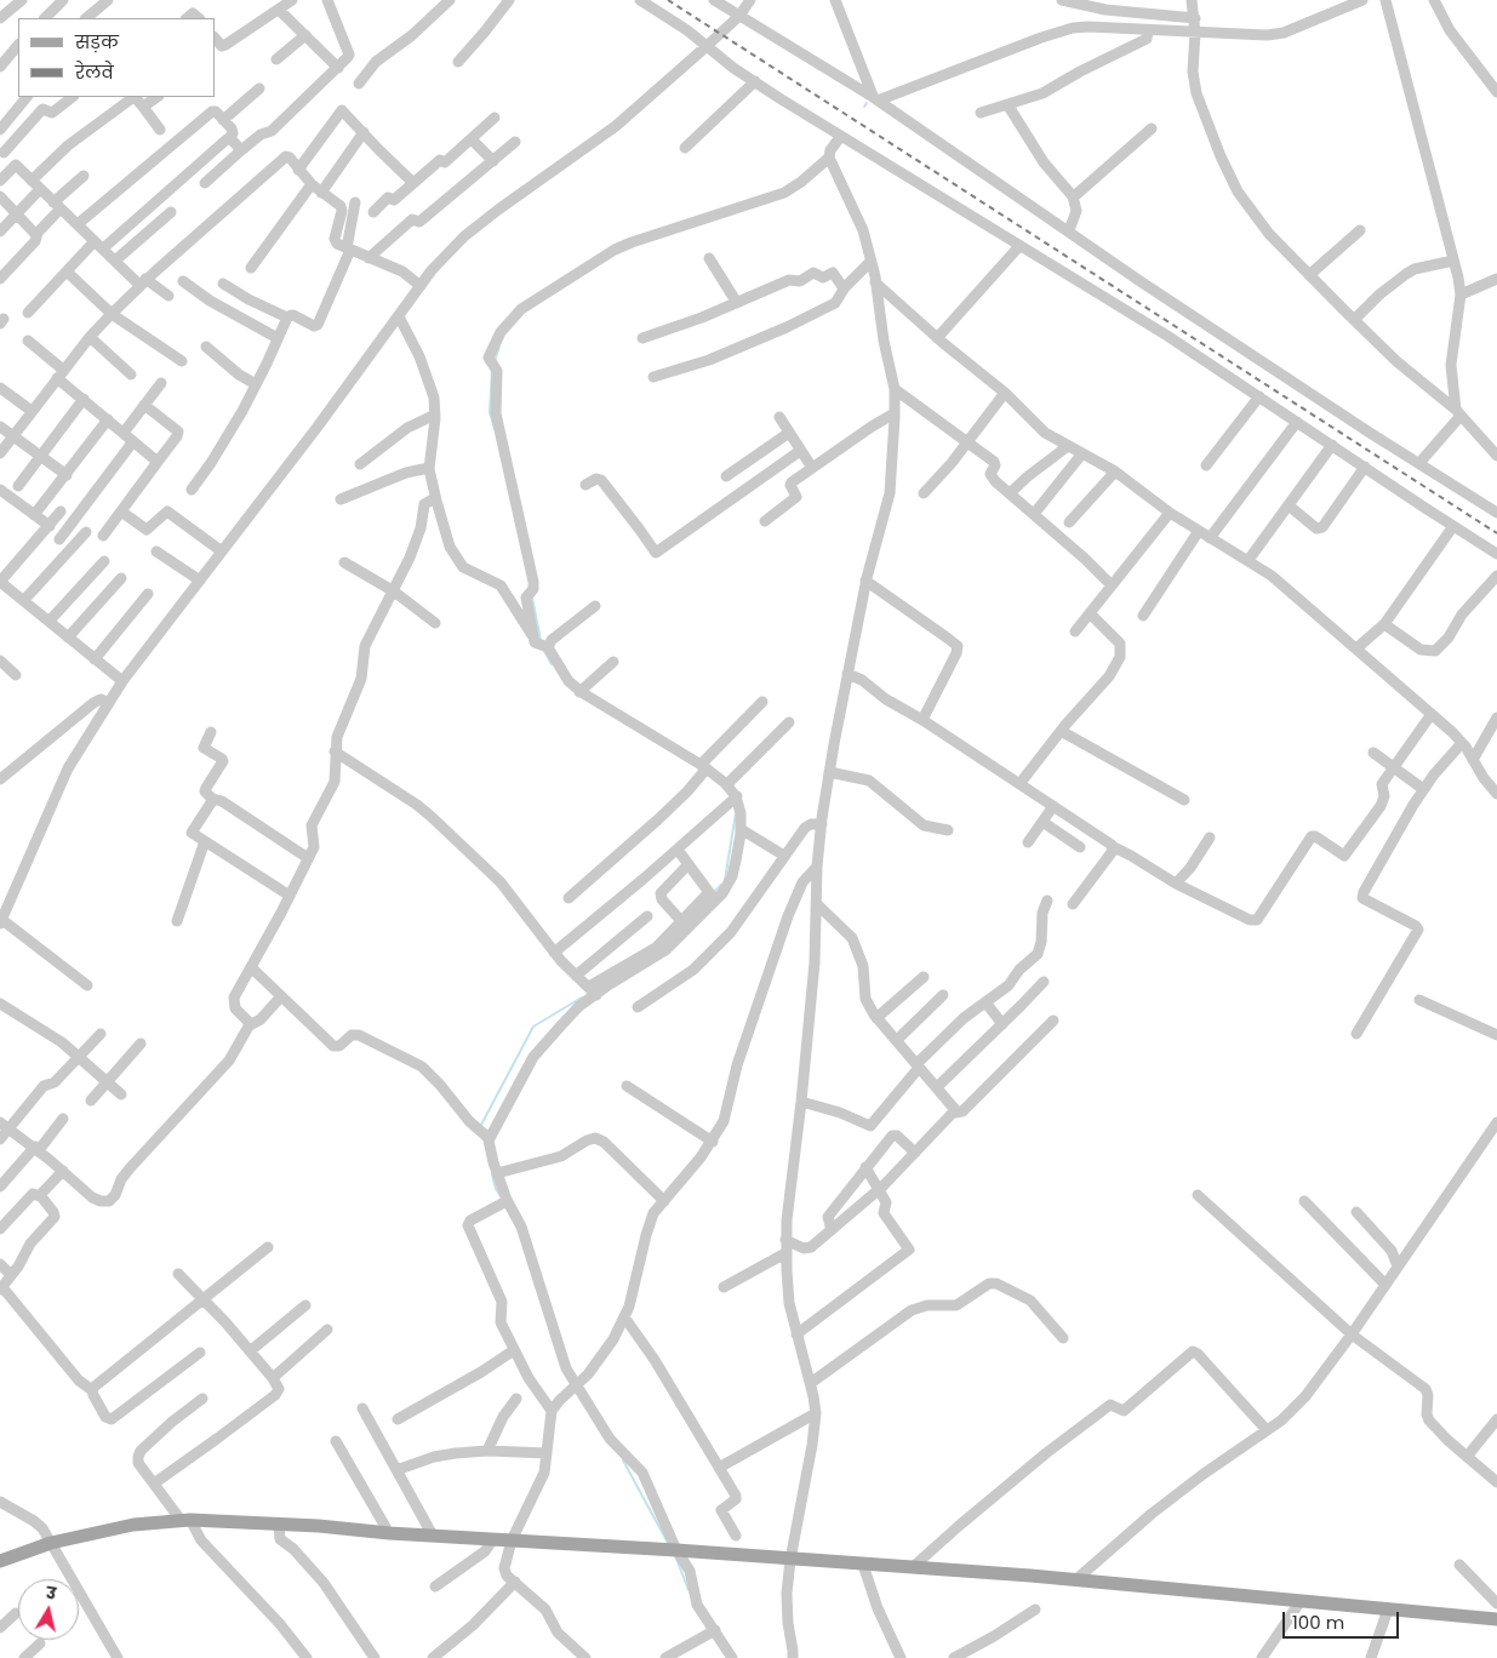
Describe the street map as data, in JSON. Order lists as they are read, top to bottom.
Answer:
{
  "legend": ["सड़क", "रेलवे"],
  "scale_bar": "100 m",
  "north": "top"
}
